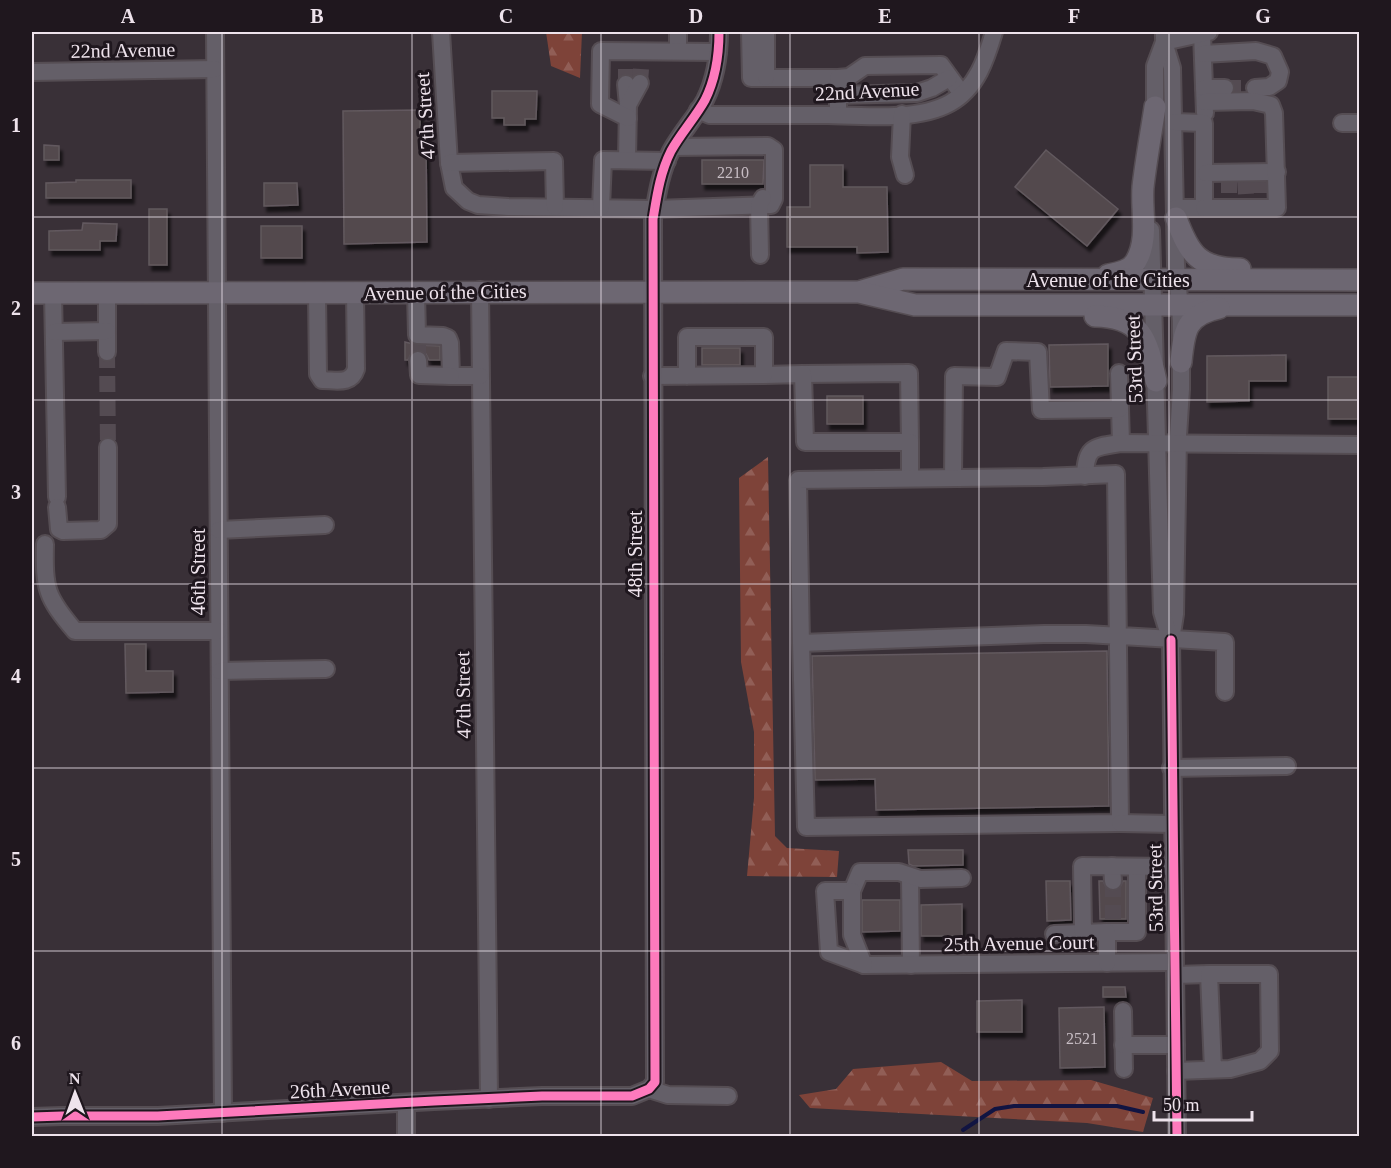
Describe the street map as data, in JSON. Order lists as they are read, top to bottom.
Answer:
{
  "streets": {
    "main road": ["Avenue of the Cities"],
    "street": [
      "22nd Avenue",
      "47th Street",
      "53rd Street",
      "48th Street",
      "46th Street",
      "25th Avenue Court",
      "26th Avenue"
    ]
  },
  "crossings": [
    ["22nd Avenue", "48th Street"],
    ["22nd Avenue", "46th Street"],
    ["47th Street", "Avenue of the Cities"],
    ["47th Street", "26th Avenue"],
    ["Avenue of the Cities", "53rd Street"],
    ["Avenue of the Cities", "48th Street"],
    ["Avenue of the Cities", "46th Street"],
    ["53rd Street", "25th Avenue Court"],
    ["48th Street", "26th Avenue"],
    ["46th Street", "26th Avenue"]
  ],
  "house_numbers": ["2210", "2521"],
  "scale_bar": "50 m",
  "north": "top",
  "grid": {
    "columns": [
      "A",
      "B",
      "C",
      "D",
      "E",
      "F",
      "G"
    ],
    "rows": [
      "1",
      "2",
      "3",
      "4",
      "5",
      "6"
    ]
  }
}
